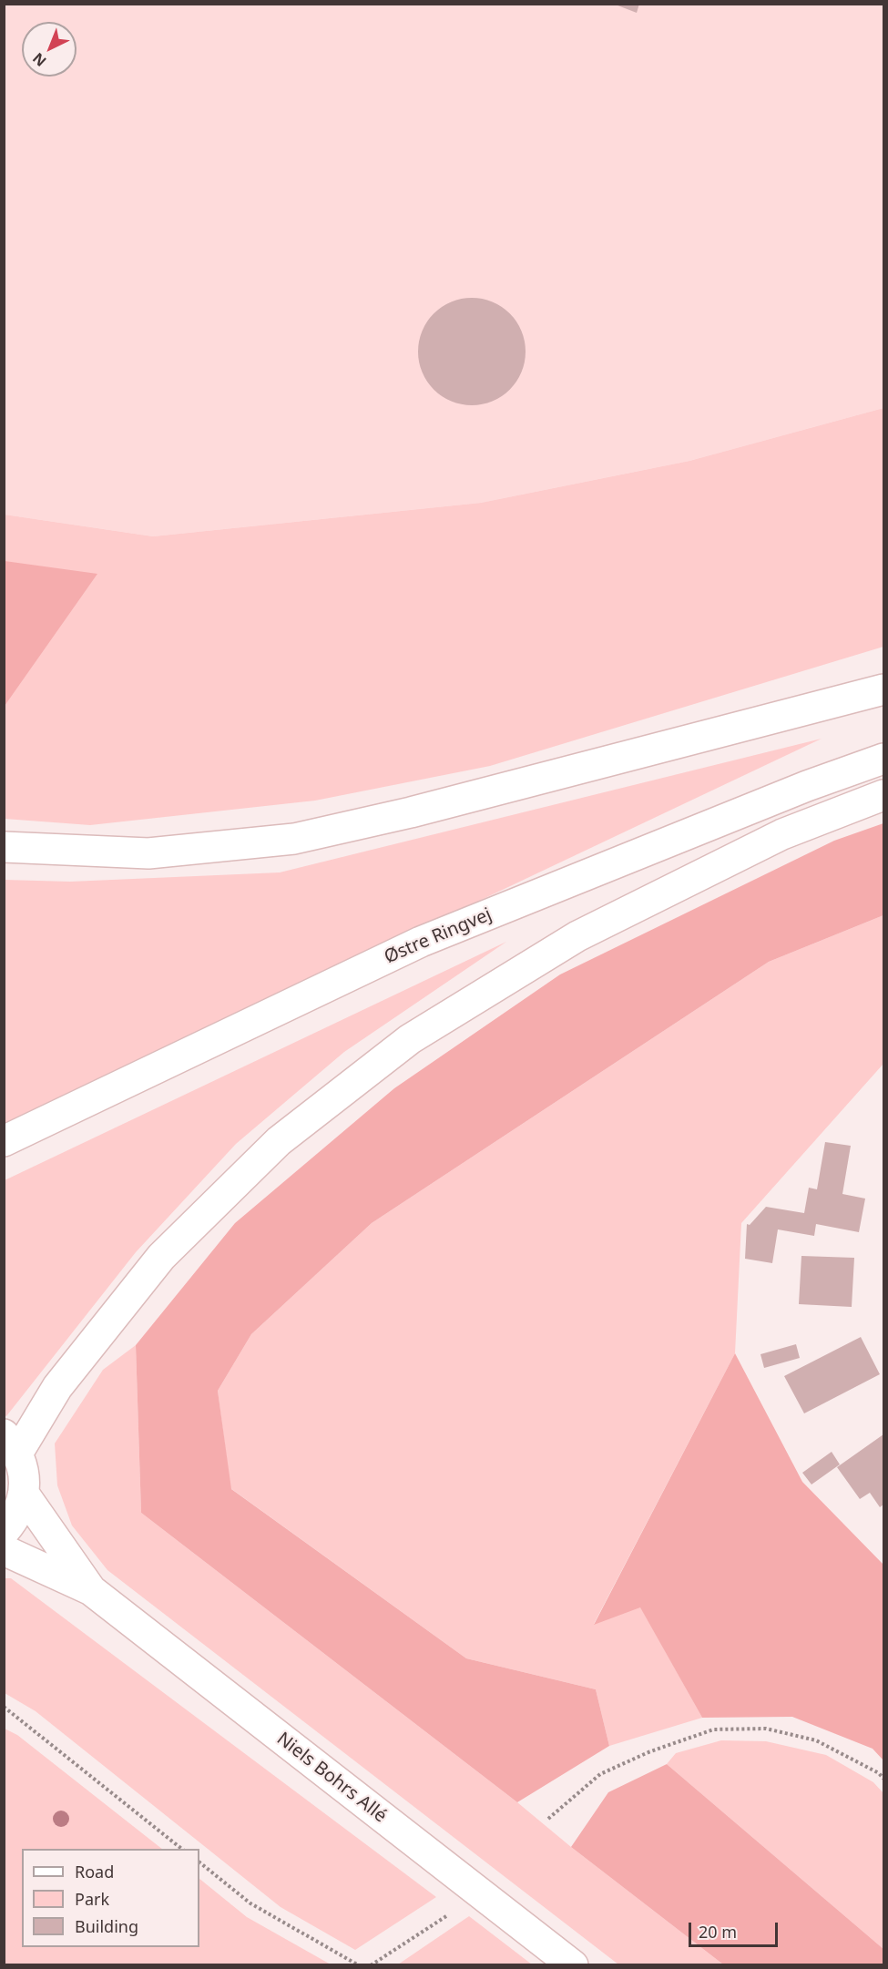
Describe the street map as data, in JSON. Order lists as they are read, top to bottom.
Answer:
{
  "streets": {
    "main road": ["Østre Ringvej", "Niels Bohrs Allé"]
  },
  "legend": ["Road", "Park", "Building"],
  "scale_bar": "20 m",
  "north": "bottom left"
}
